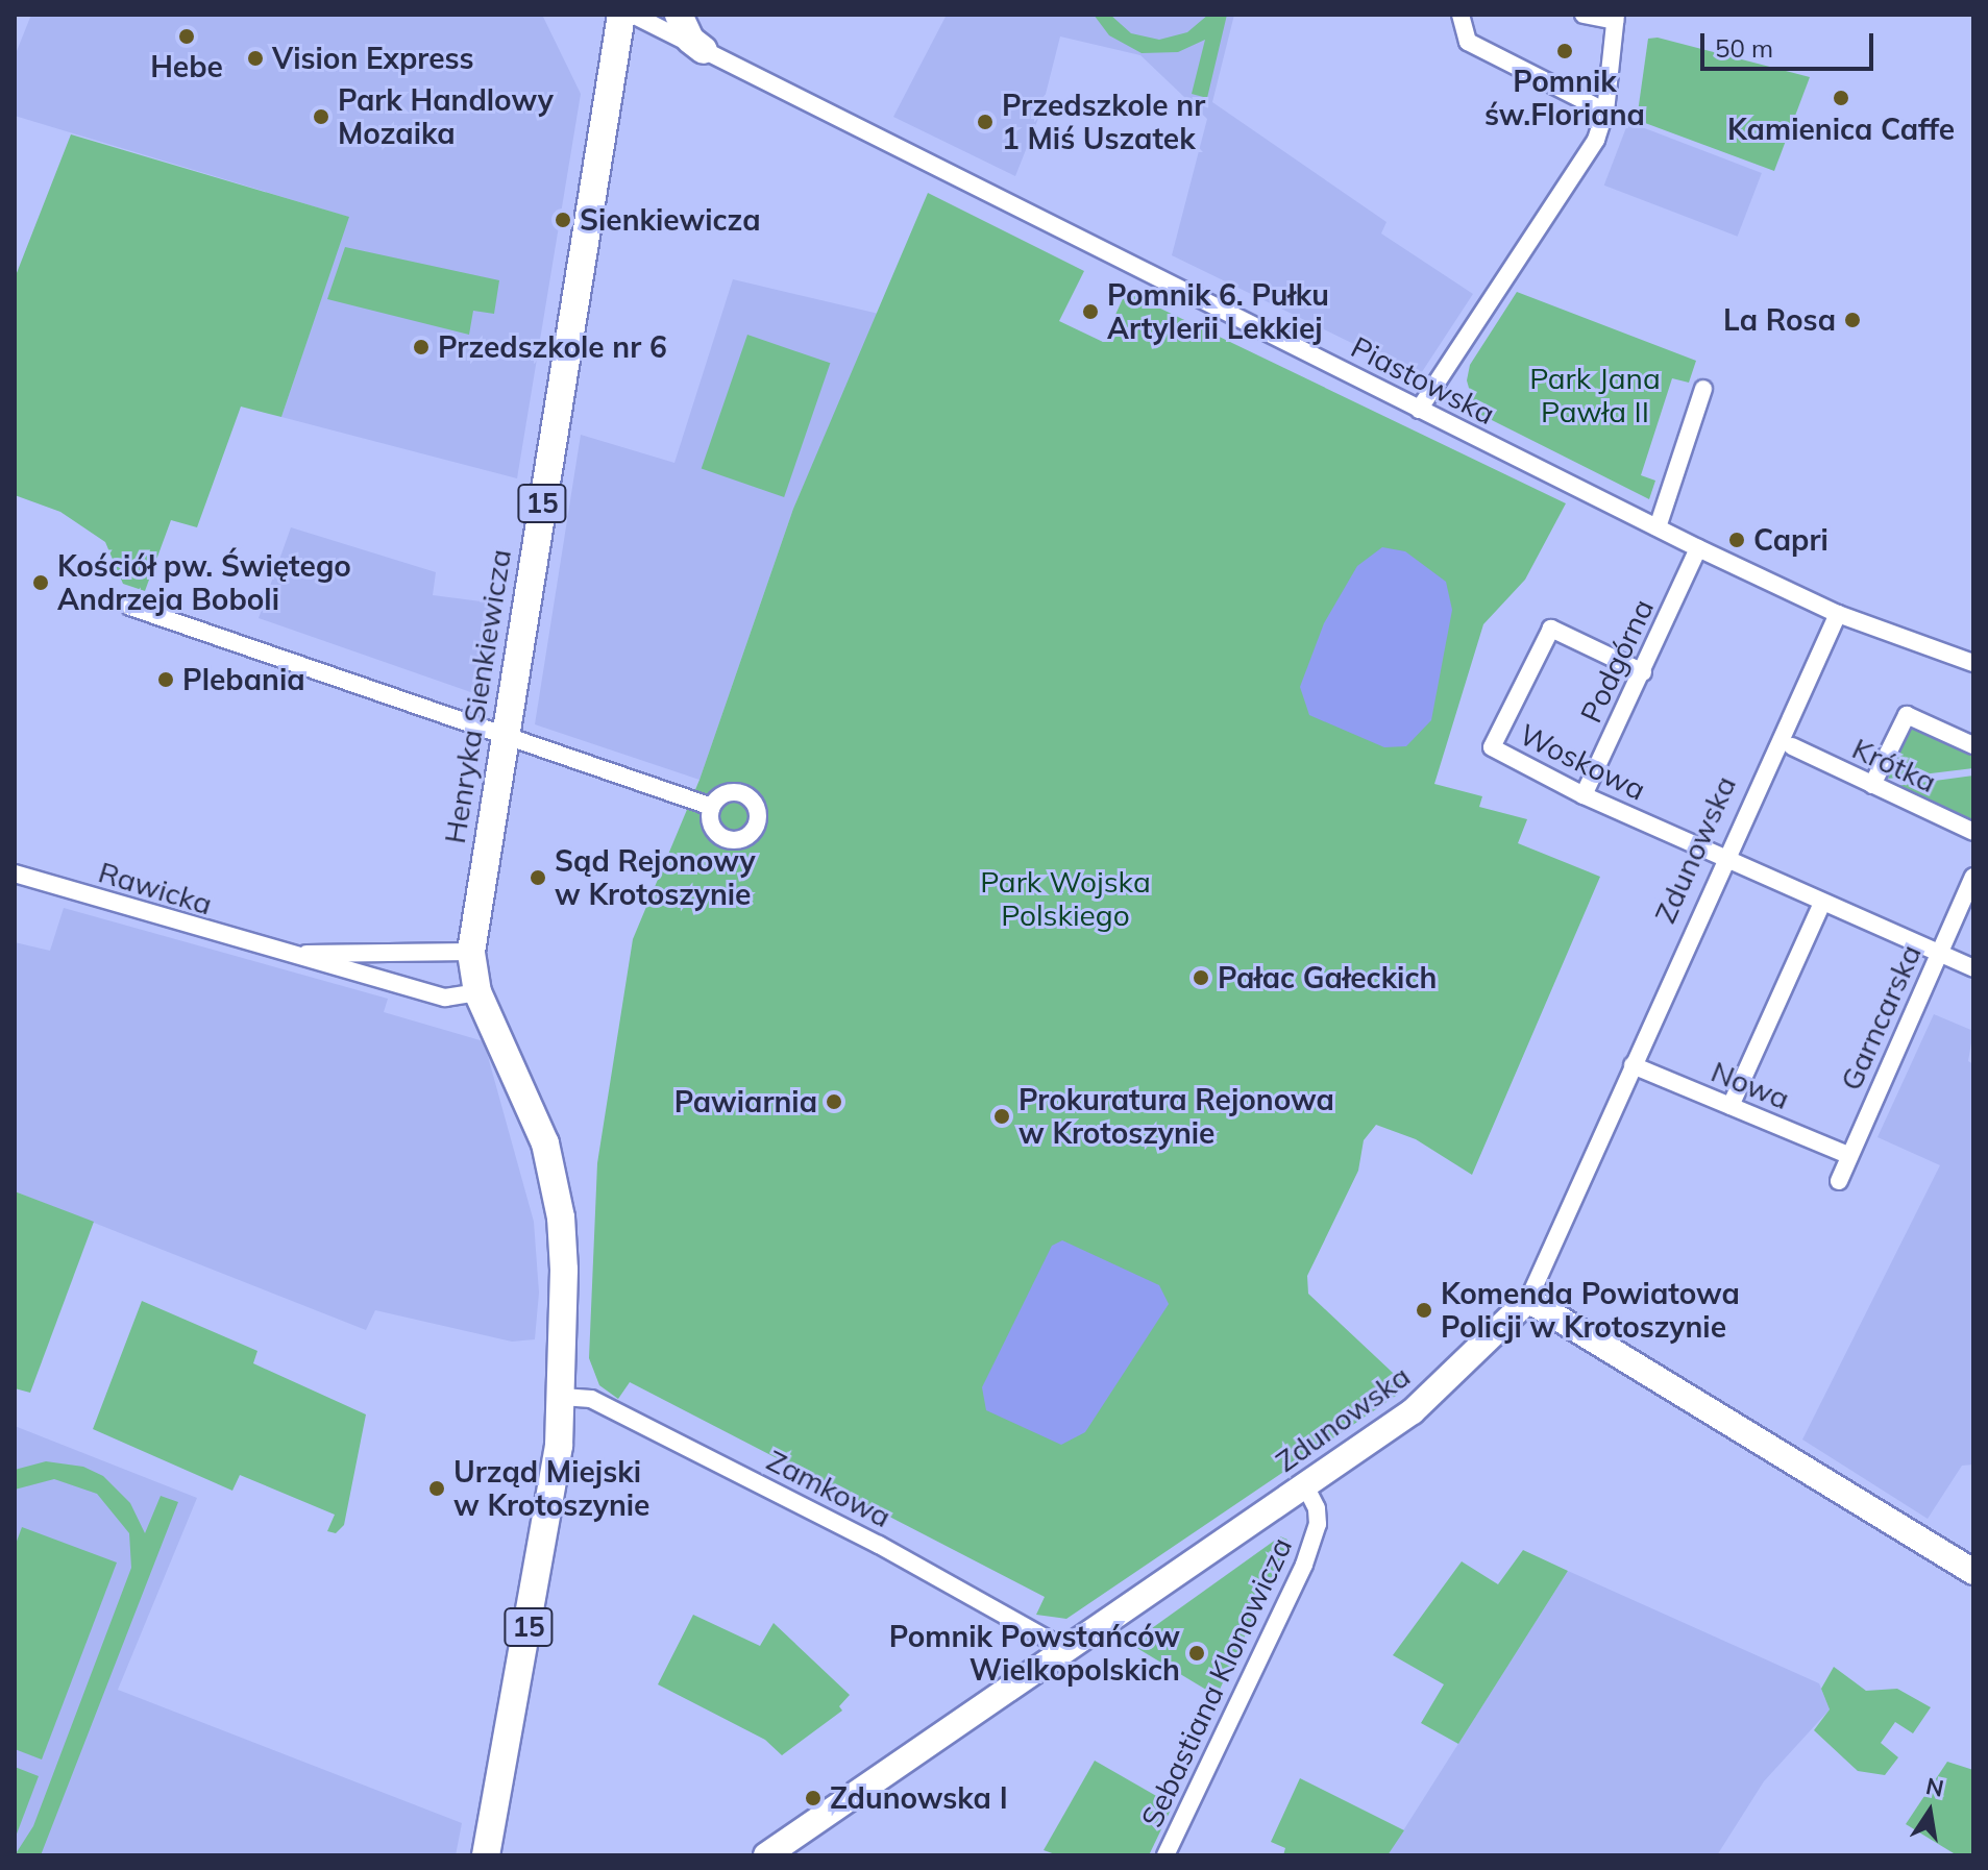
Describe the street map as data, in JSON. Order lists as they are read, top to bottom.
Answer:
{
  "streets": {
    "main road": ["15", "Henryka Sienkiewicza"],
    "street": [
      "Piastowska",
      "Podgórna",
      "Woskowa",
      "Krótka",
      "Zdunowska",
      "Rawicka",
      "Garncarska",
      "Nowa",
      "Zamkowa",
      "Sebastiana Klonowicza"
    ]
  },
  "crossings": [
    ["Piastowska", "Podgórna"],
    ["Piastowska", "Zdunowska"],
    ["15", "Henryka Sienkiewicza"],
    ["15", "Rawicka"],
    ["15", "Zamkowa"],
    ["Podgórna", "Woskowa"],
    ["Henryka Sienkiewicza", "Rawicka"],
    ["Woskowa", "Zdunowska"],
    ["Woskowa", "Garncarska"],
    ["Zdunowska", "Nowa"],
    ["Zdunowska", "Zamkowa"],
    ["Zdunowska", "Sebastiana Klonowicza"],
    ["Garncarska", "Nowa"]
  ],
  "parks": ["Park Jana Pawła II", "Park Wojska Polskiego"],
  "places": [
    "Hebe",
    "Pomnik św.Floriana",
    "Vision Express",
    "Kamienica Caffe",
    "Park Handlowy Mozaika",
    "Przedszkole nr 1 Miś Uszatek",
    "Sienkiewicza",
    "Pomnik 6. Pułku Artylerii Lekkiej",
    "La Rosa",
    "Przedszkole nr 6",
    "Capri",
    "Kościół pw. Świętego Andrzeja Boboli",
    "Plebania",
    "Sąd Rejonowy w Krotoszynie",
    "Pałac Gałeckich",
    "Pawiarnia",
    "Prokuratura Rejonowa w Krotoszynie",
    "Komenda Powiatowa Policji w Krotoszynie",
    "Urząd Miejski w Krotoszynie",
    "Pomnik Powstańców Wielkopolskich",
    "Zdunowska I"
  ],
  "scale_bar": "50 m",
  "north": "top"
}
